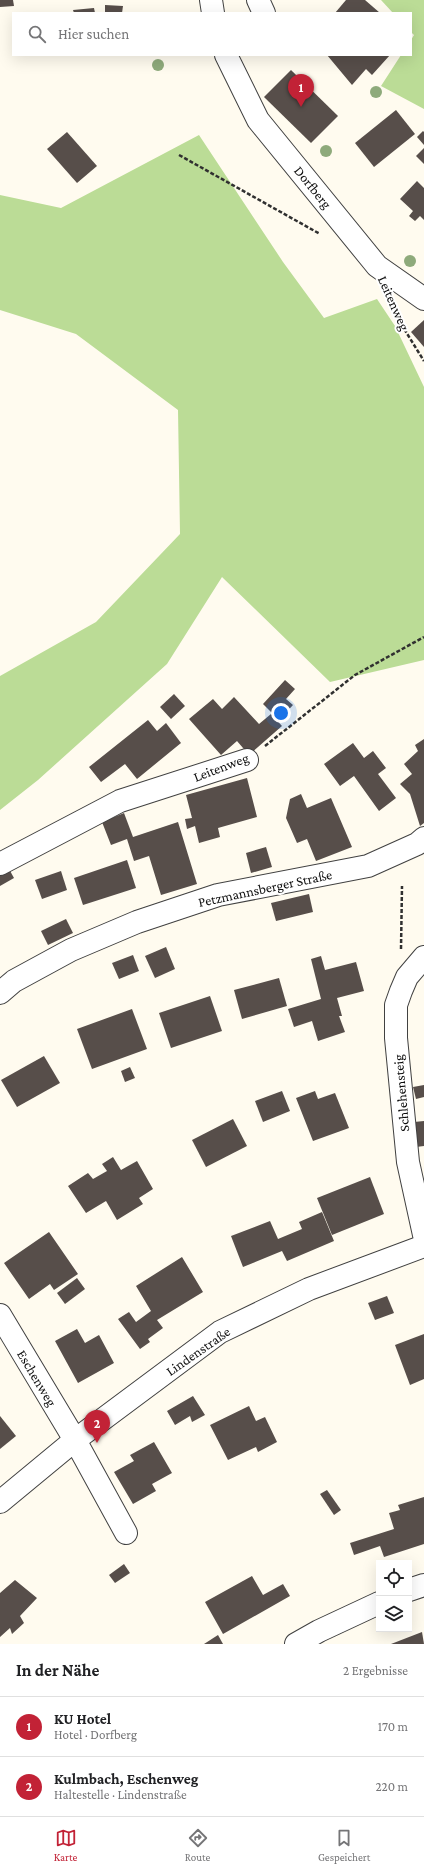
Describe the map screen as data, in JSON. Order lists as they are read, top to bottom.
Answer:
{
  "streets": {
    "street": [
      "Dorfberg",
      "Leitenweg",
      "Petzmannsberger Straße",
      "Schlehensteig",
      "Lindenstraße",
      "Eschenweg"
    ]
  },
  "crossings": [
    ["Lindenstraße", "Eschenweg"]
  ],
  "page": {
    "search": "Hier suchen",
    "pins": ["1", "2"],
    "heading": ["In der Nähe", "2 Ergebnisse"],
    "list": [
      {
        "mark": "1",
        "name": "KU Hotel",
        "note": "Hotel · Dorfberg",
        "value": "170 m"
      },
      {
        "mark": "2",
        "name": "Kulmbach, Eschenweg",
        "note": "Haltestelle · Lindenstraße",
        "value": "220 m"
      }
    ],
    "nav": ["Karte", "Route", "Gespeichert"]
  }
}
